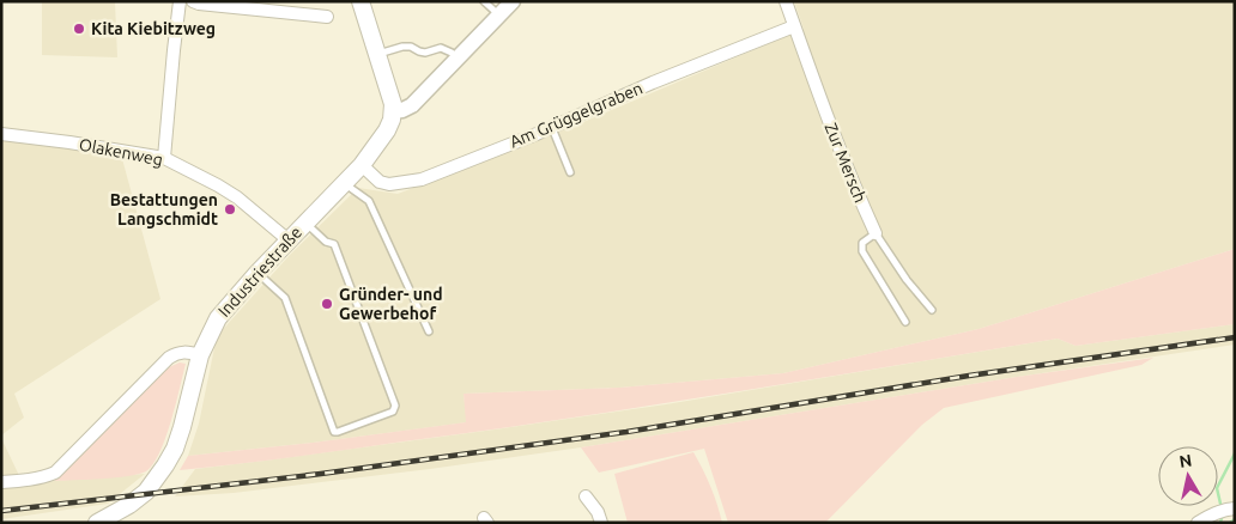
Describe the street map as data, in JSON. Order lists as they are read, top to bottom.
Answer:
{
  "streets": {
    "main road": ["Industriestraße"],
    "street": ["Am Grüggelgraben", "Olakenweg", "Zur Mersch"]
  },
  "crossings": [
    ["Am Grüggelgraben", "Zur Mersch"],
    ["Am Grüggelgraben", "Industriestraße"],
    ["Olakenweg", "Industriestraße"]
  ],
  "places": ["Kita Kiebitzweg", "Bestattungen Langschmidt", "Gründer- und Gewerbehof"],
  "north": "top"
}
